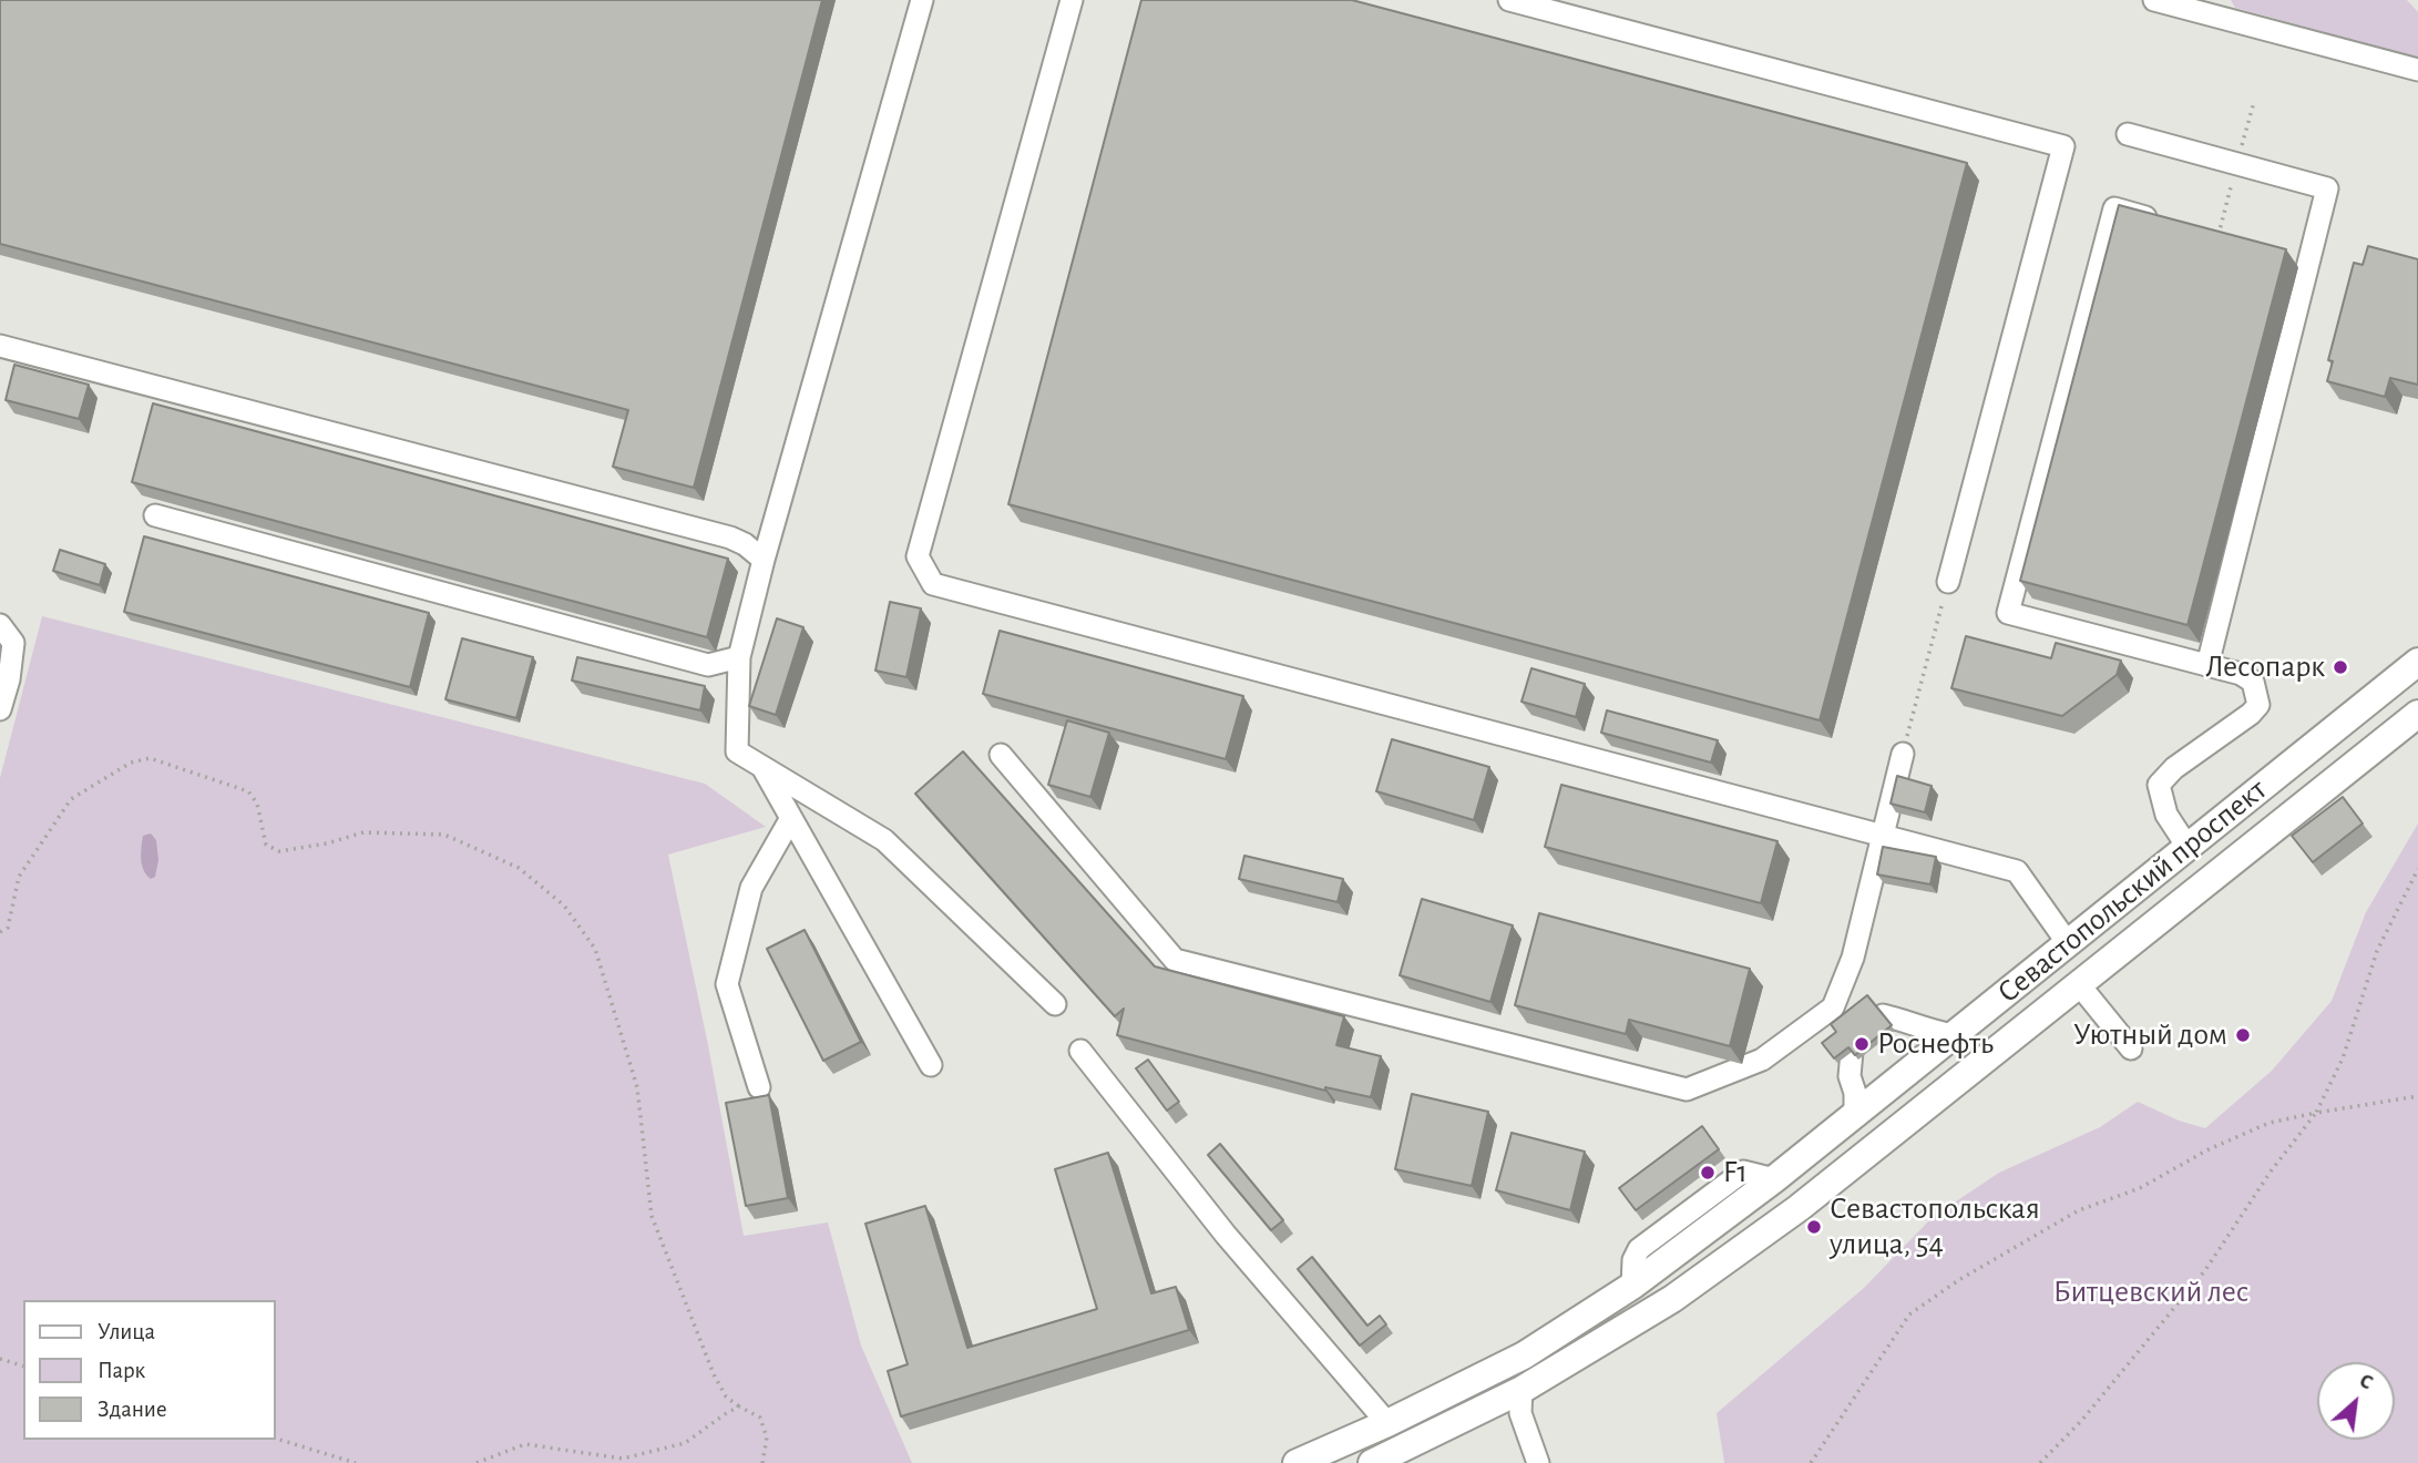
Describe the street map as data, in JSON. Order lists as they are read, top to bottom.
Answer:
{
  "streets": {
    "main road": ["Севастопольский проспект"]
  },
  "parks": ["Битцевский лес"],
  "places": [
    "Лесопарк",
    "Уютный дом",
    "Роснефть",
    "F1",
    "Севастопольская улица, 54"
  ],
  "legend": ["Улица", "Парк", "Здание"],
  "north": "top right"
}
